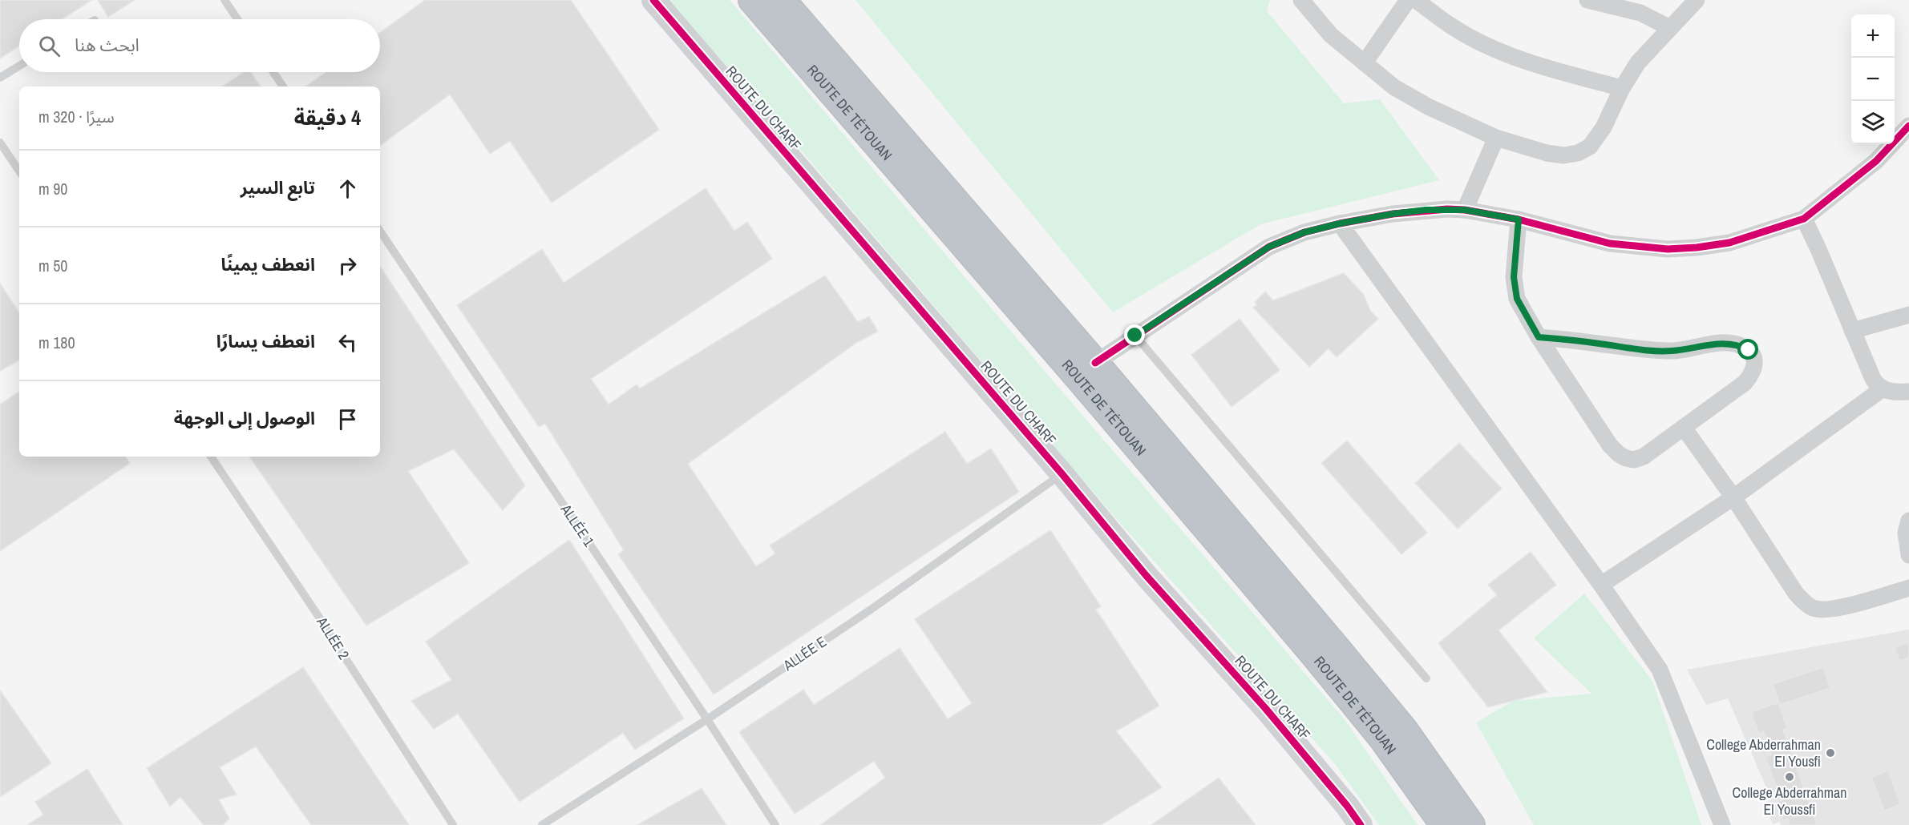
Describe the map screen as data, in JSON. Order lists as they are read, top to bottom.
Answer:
{
  "streets": {
    "highway": ["ROUTE DE TÉTOUAN"],
    "street": ["ROUTE DU CHARF"],
    "lane": ["ALLÉE 1", "ALLÉE 2", "ALLÉE E"]
  },
  "crossings": [
    ["ROUTE DU CHARF", "ALLÉE E"],
    ["ALLÉE 1", "ALLÉE E"]
  ],
  "places": ["College Abderrahman El Yousfi", "College Abderrahman El Youssfi"],
  "page": {
    "map_buttons": ["+", "−"],
    "search": "ابحث هنا",
    "heading": ["4 دقيقة", "سيرًا · 320 m"],
    "list": [
      ["تابع السير", "90 m"],
      ["انعطف يمينًا", "50 m"],
      ["انعطف يسارًا", "180 m"],
      "الوصول إلى الوجهة"
    ]
  }
}
